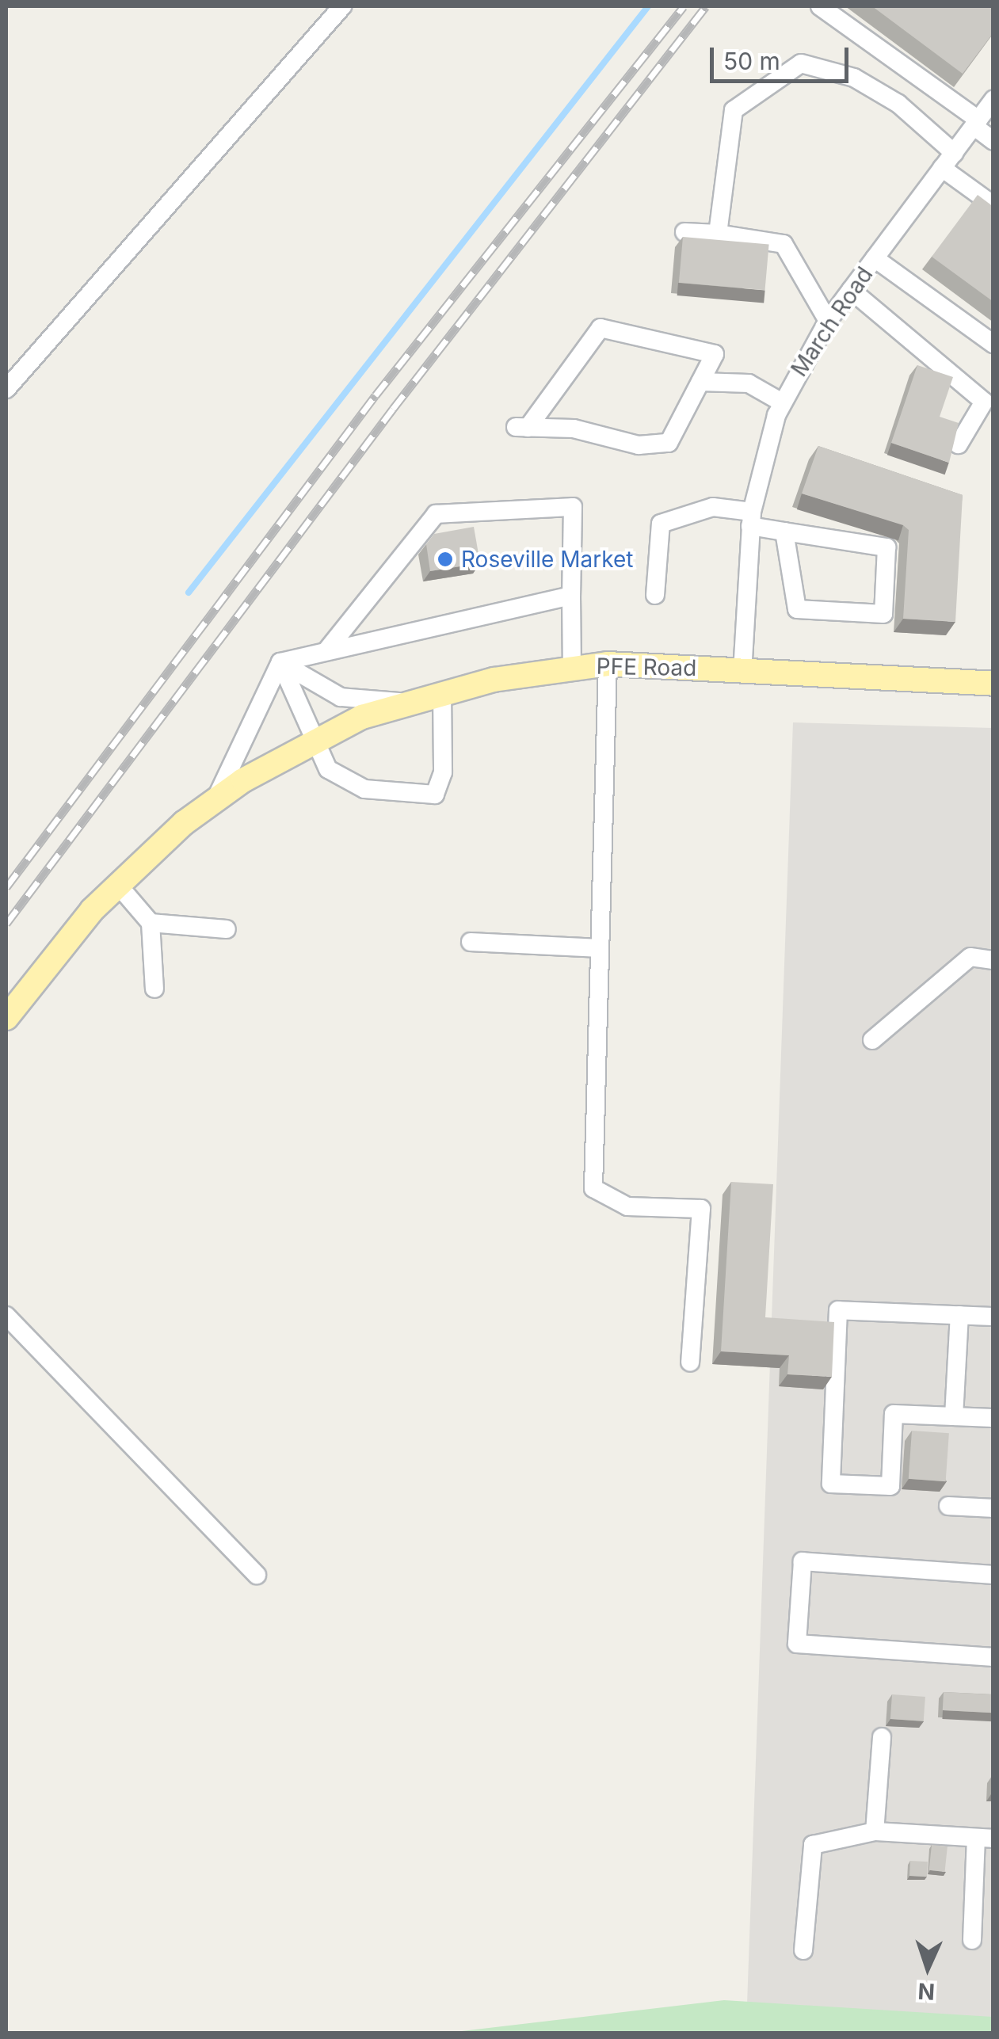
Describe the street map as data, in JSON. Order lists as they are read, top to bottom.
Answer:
{
  "streets": {
    "main road": ["PFE Road"],
    "street": ["March Road"]
  },
  "crossings": [
    ["March Road", "PFE Road"]
  ],
  "places": ["Roseville Market"],
  "scale_bar": "50 m",
  "north": "bottom"
}
